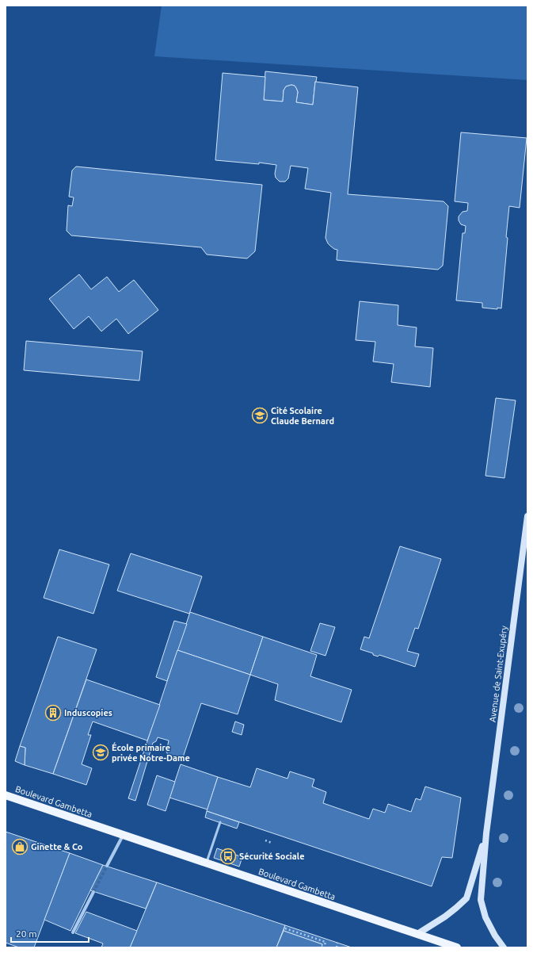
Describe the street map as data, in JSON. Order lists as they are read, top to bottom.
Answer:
{
  "streets": {
    "main road": ["Boulevard Gambetta"],
    "street": ["Avenue de Saint-Exupéry"]
  },
  "crossings": [
    ["Avenue de Saint-Exupéry", "Boulevard Gambetta"]
  ],
  "places": {
    "school or university": ["Cité Scolaire Claude Bernard", "École primaire privée Notre-Dame"],
    "building": ["Induscopies"],
    "shop": ["Ginette & Co"],
    "bus stop": ["Sécurité Sociale"]
  },
  "scale_bar": "20 m"
}
